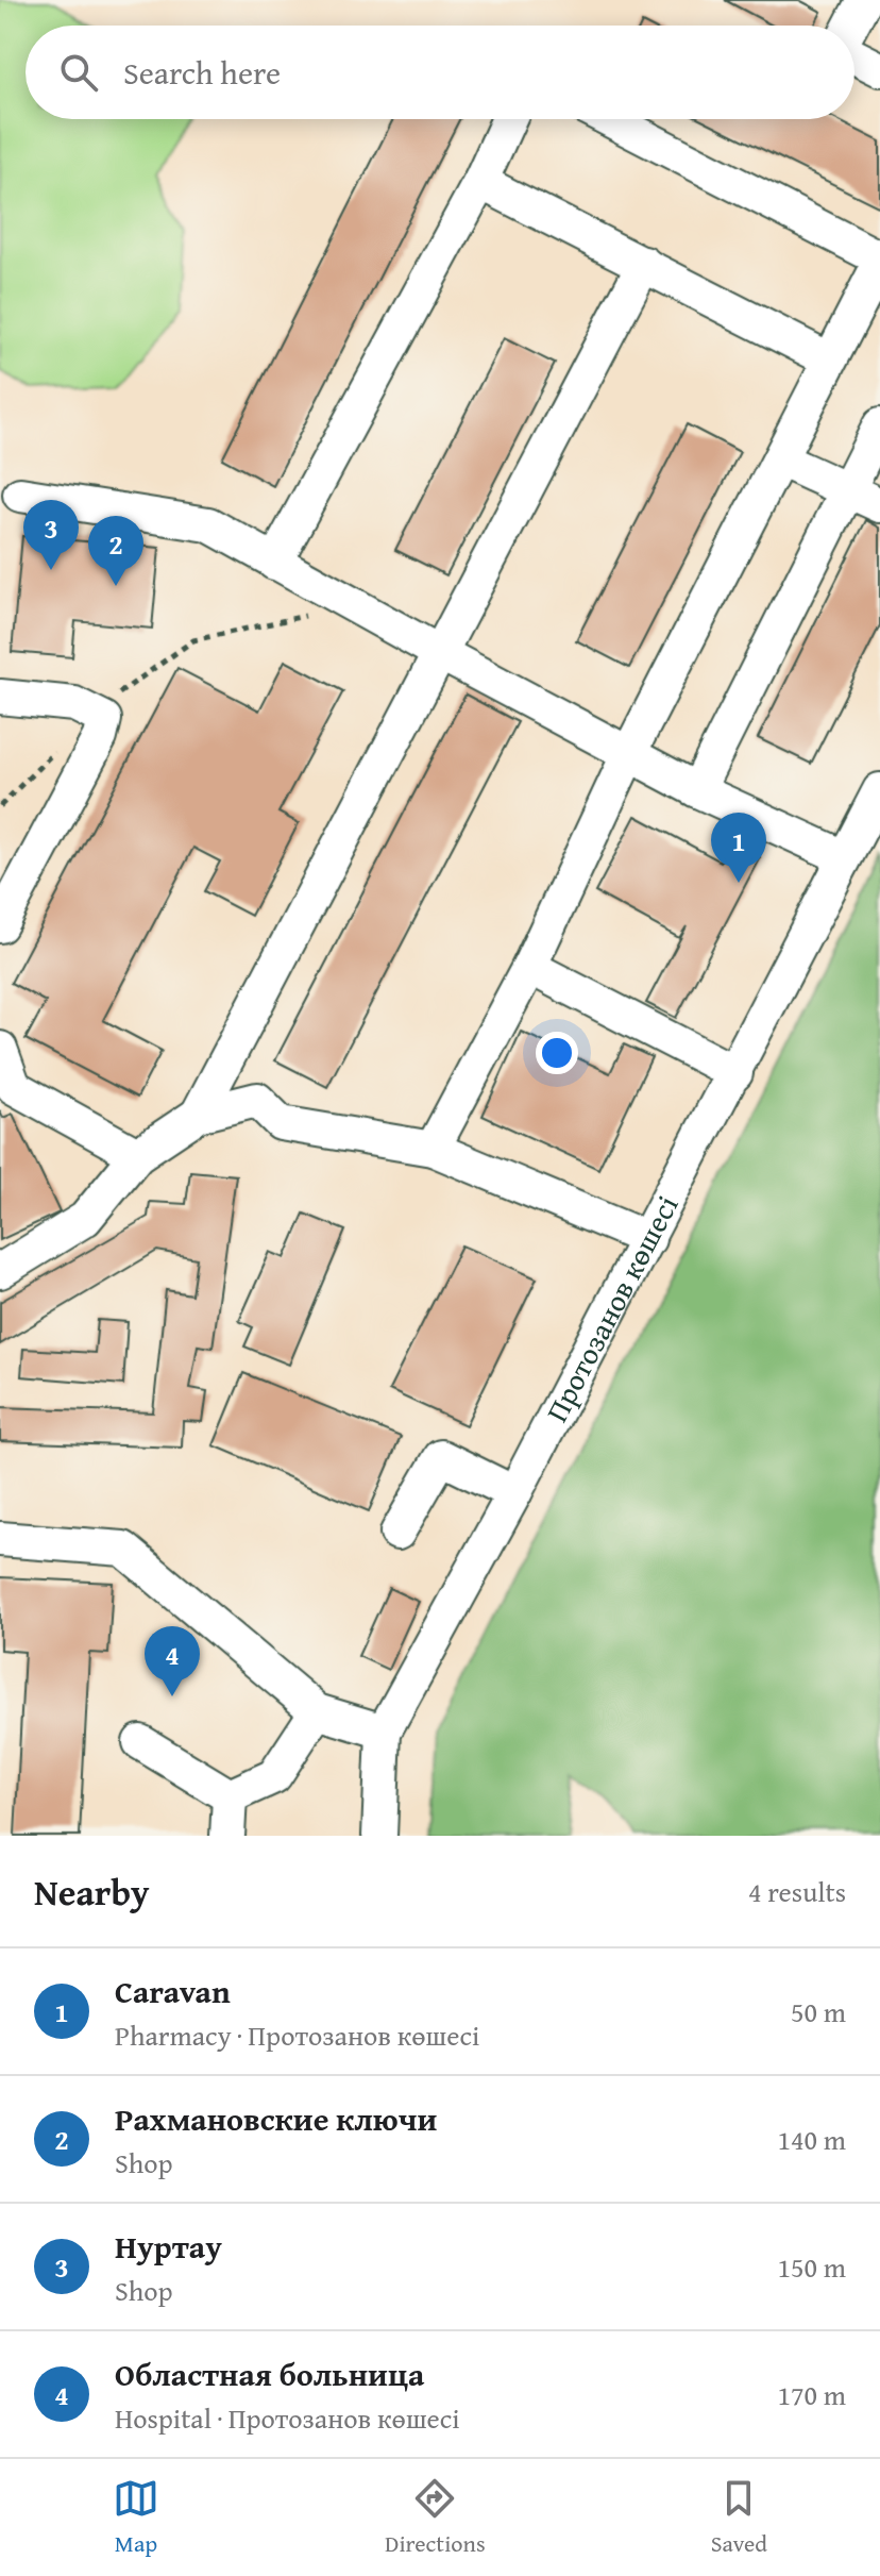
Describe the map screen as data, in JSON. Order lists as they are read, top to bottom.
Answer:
{
  "streets": {
    "street": ["Протозанов көшесі"]
  },
  "page": {
    "search": "Search here",
    "pins": [
      "3",
      "2",
      "1",
      "4"
    ],
    "heading": ["Nearby", "4 results"],
    "list": [
      {
        "mark": "1",
        "name": "Caravan",
        "note": "Pharmacy · Протозанов көшесі",
        "value": "50 m"
      },
      {
        "mark": "2",
        "name": "Рахмановские ключи",
        "note": "Shop",
        "value": "140 m"
      },
      {
        "mark": "3",
        "name": "Нуртау",
        "note": "Shop",
        "value": "150 m"
      },
      {
        "mark": "4",
        "name": "Областная больница",
        "note": "Hospital · Протозанов көшесі",
        "value": "170 m"
      }
    ],
    "nav": ["Map", "Directions", "Saved"]
  }
}
